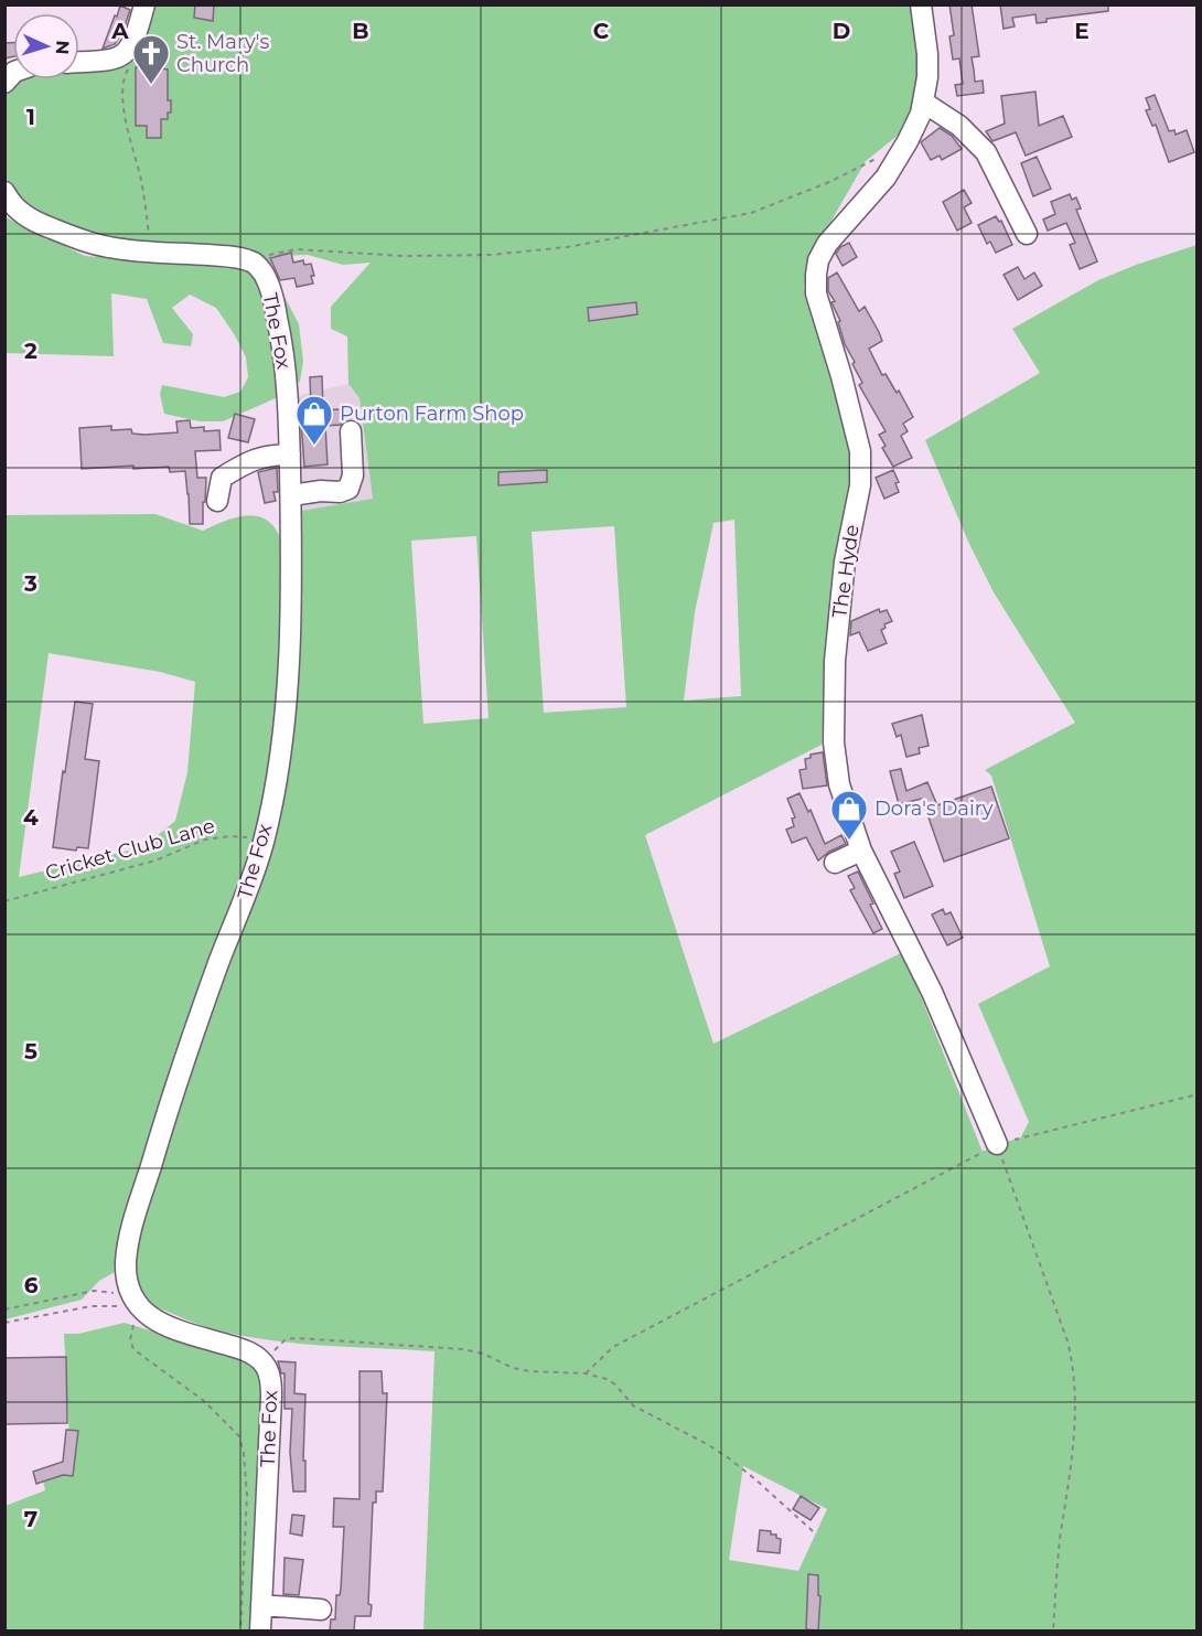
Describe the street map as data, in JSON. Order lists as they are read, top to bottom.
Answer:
{
  "streets": {
    "street": ["The Fox", "The Hyde"],
    "path": ["Cricket Club Lane"]
  },
  "crossings": [
    ["The Fox", "Cricket Club Lane"]
  ],
  "places": {
    "church": ["St. Mary's Church"],
    "shop": ["Purton Farm Shop", "Dora's Dairy"]
  },
  "north": "right",
  "grid": {
    "columns": [
      "A",
      "B",
      "C",
      "D",
      "E"
    ],
    "rows": [
      "1",
      "2",
      "3",
      "4",
      "5",
      "6",
      "7"
    ]
  }
}
